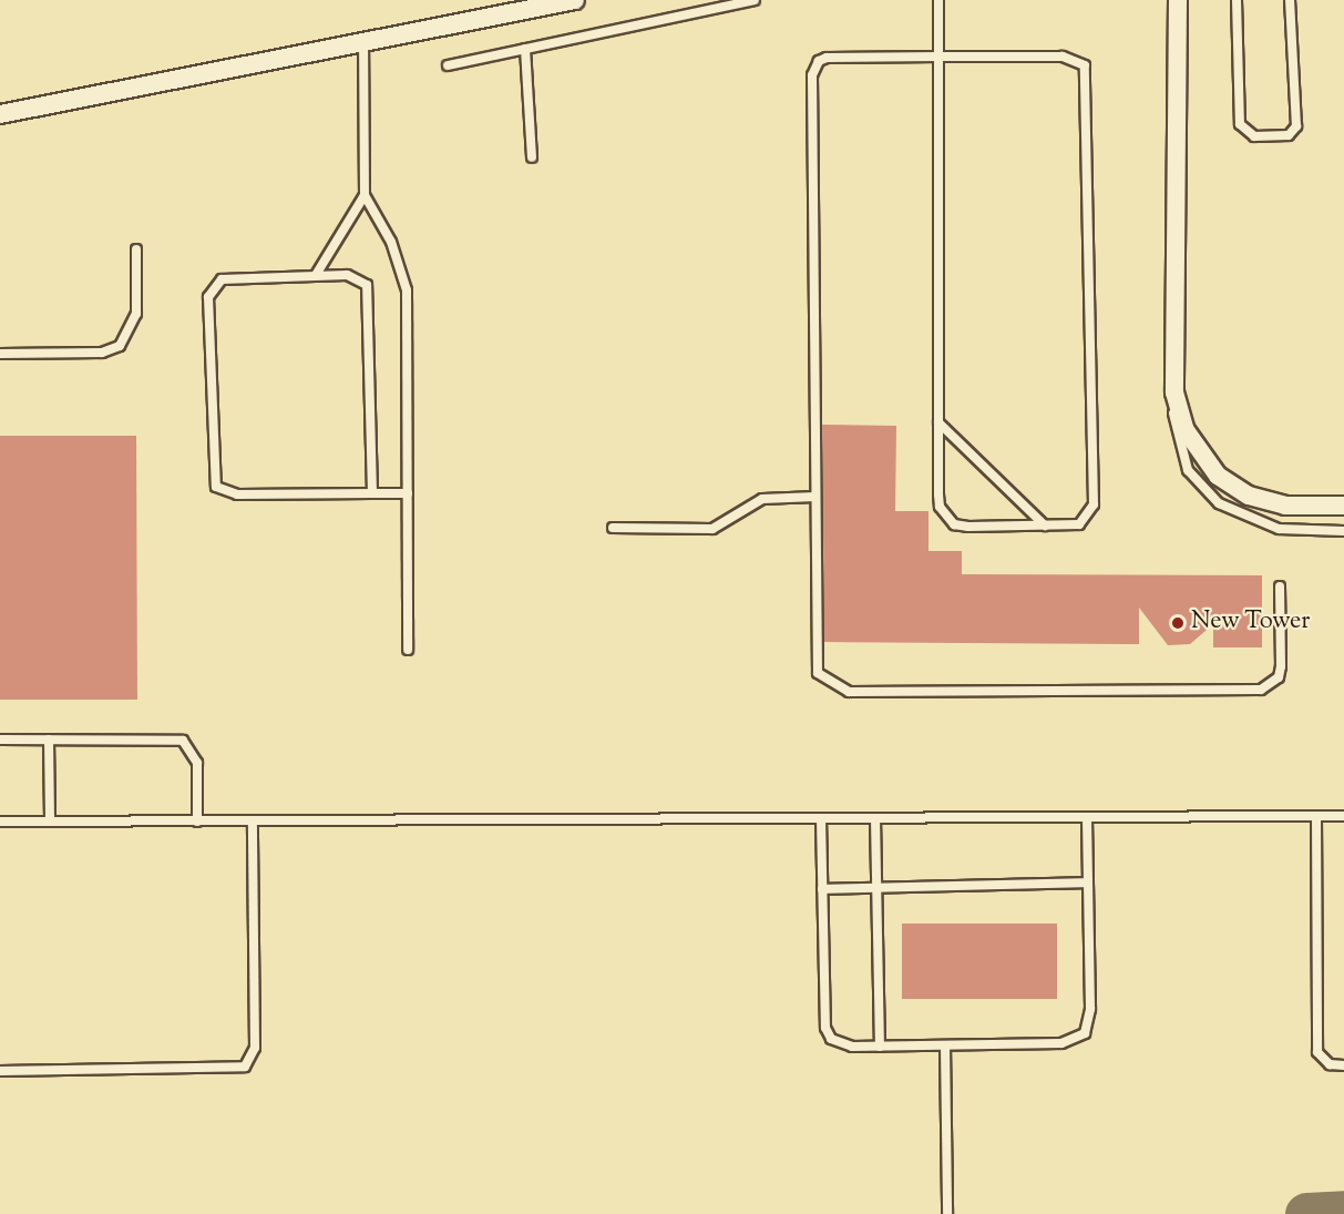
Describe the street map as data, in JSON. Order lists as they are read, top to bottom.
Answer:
{
  "places": ["New Tower"]
}
